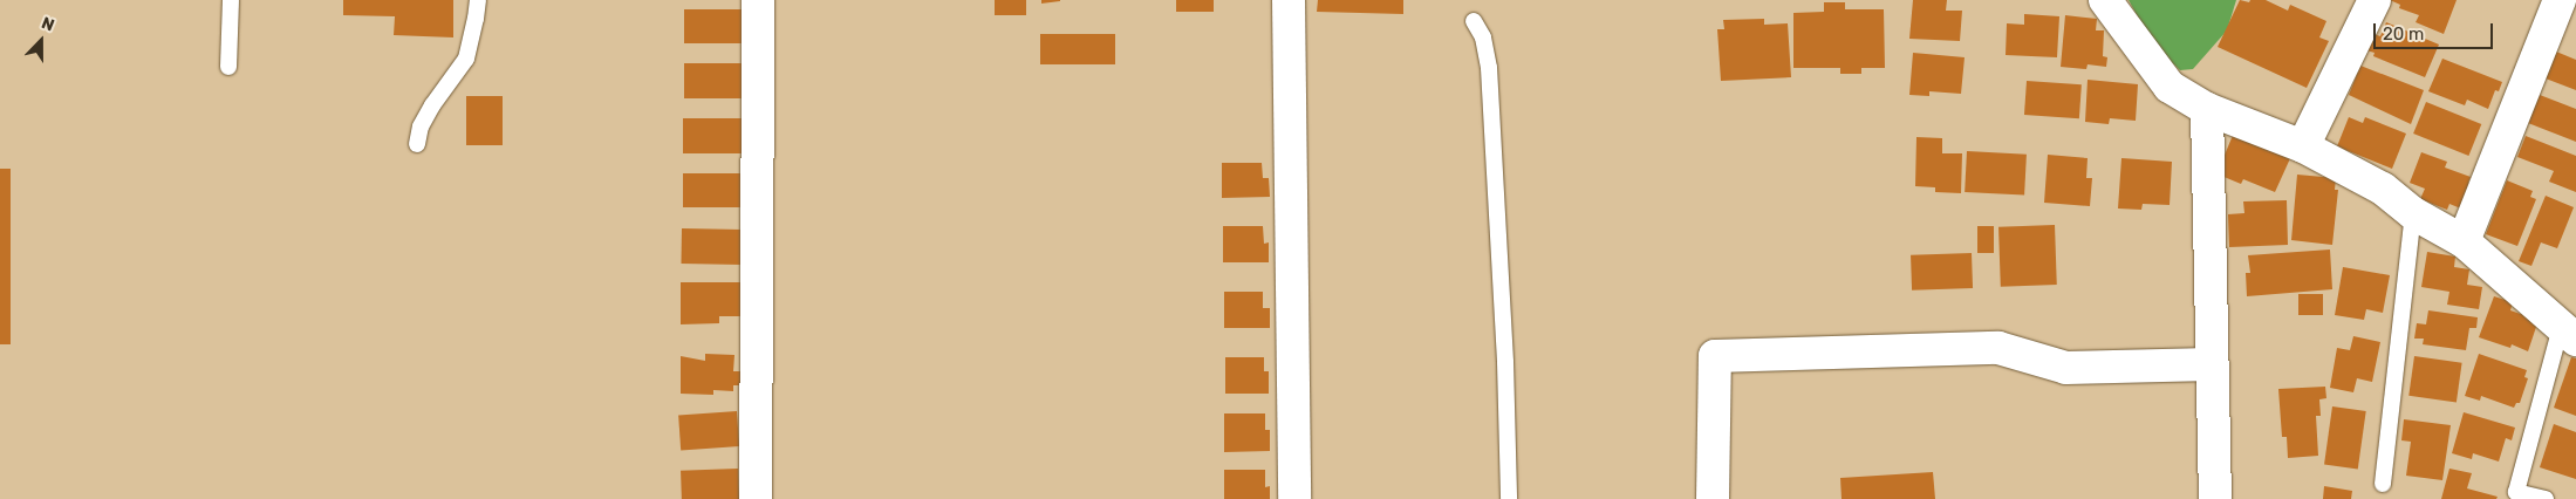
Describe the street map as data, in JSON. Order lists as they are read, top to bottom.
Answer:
{
  "scale_bar": "20 m",
  "north": "top"
}
